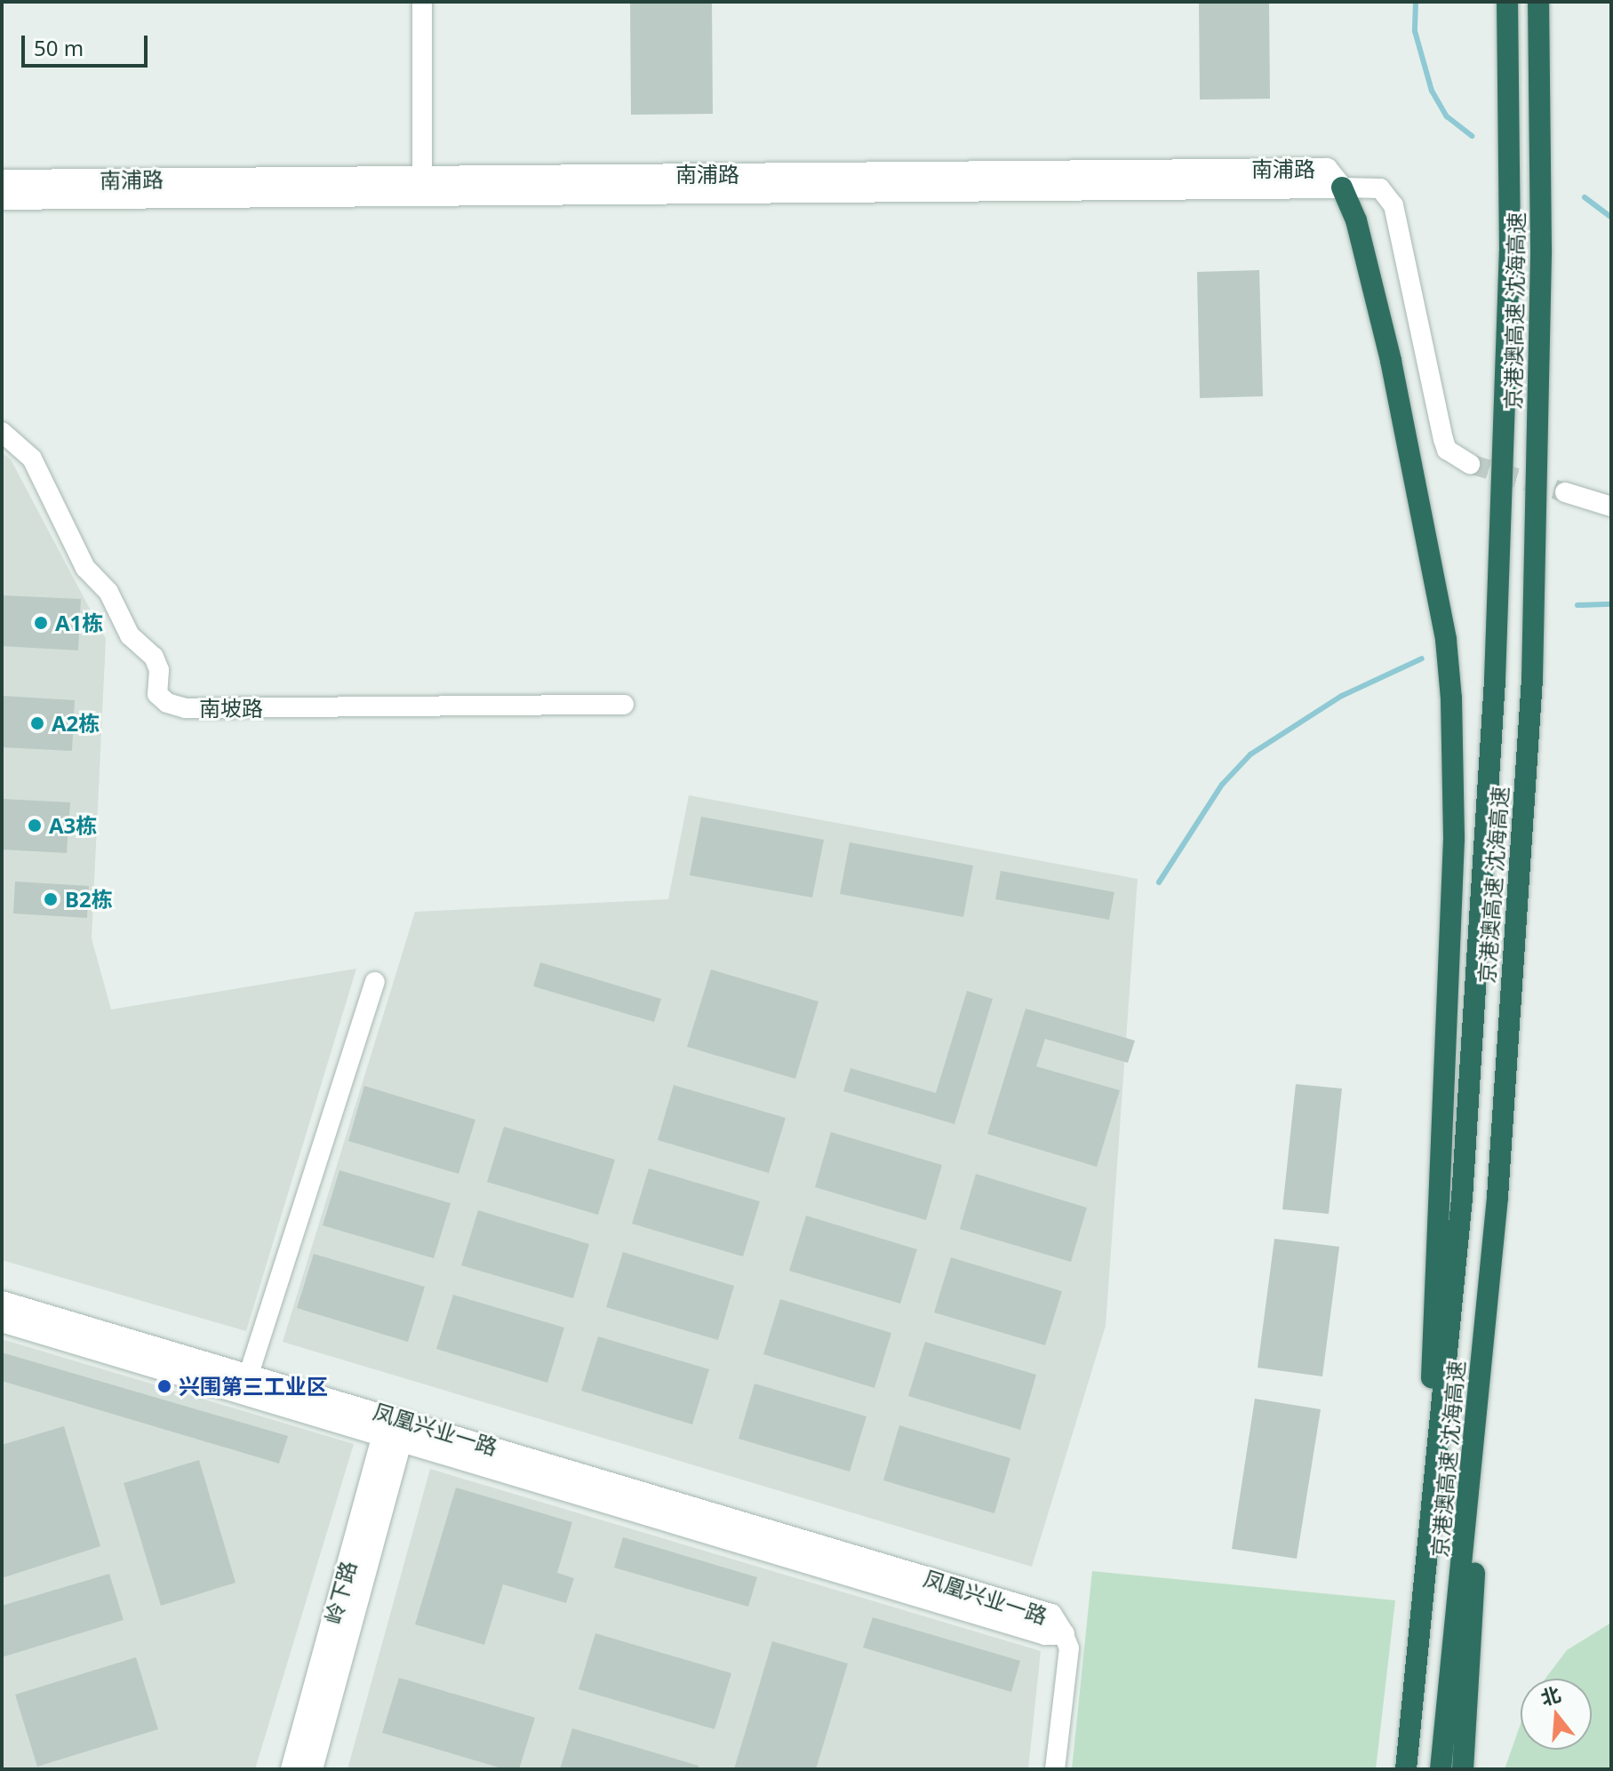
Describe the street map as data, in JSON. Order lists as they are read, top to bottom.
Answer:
{
  "streets": {
    "highway": ["京港澳高速 沈海高速"],
    "street": [
      "南浦路",
      "南坡路",
      "凤凰兴业一路",
      "岭下路"
    ]
  },
  "crossings": [
    ["凤凰兴业一路", "岭下路"]
  ],
  "places": [
    "A1栋",
    "A2栋",
    "A3栋",
    "B2栋",
    "兴围第三工业区"
  ],
  "scale_bar": "50 m",
  "north": "top"
}
